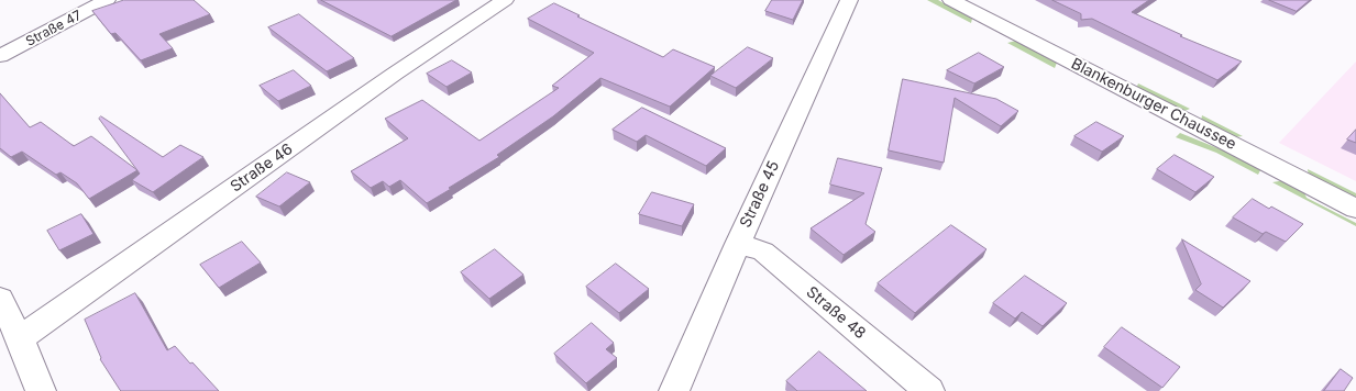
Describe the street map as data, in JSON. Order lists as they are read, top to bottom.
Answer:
{
  "streets": {
    "street": [
      "Straße 47",
      "Blankenburger Chaussee",
      "Straße 46",
      "Straße 45",
      "Straße 48"
    ]
  },
  "crossings": [
    ["Straße 45", "Straße 48"]
  ]
}
